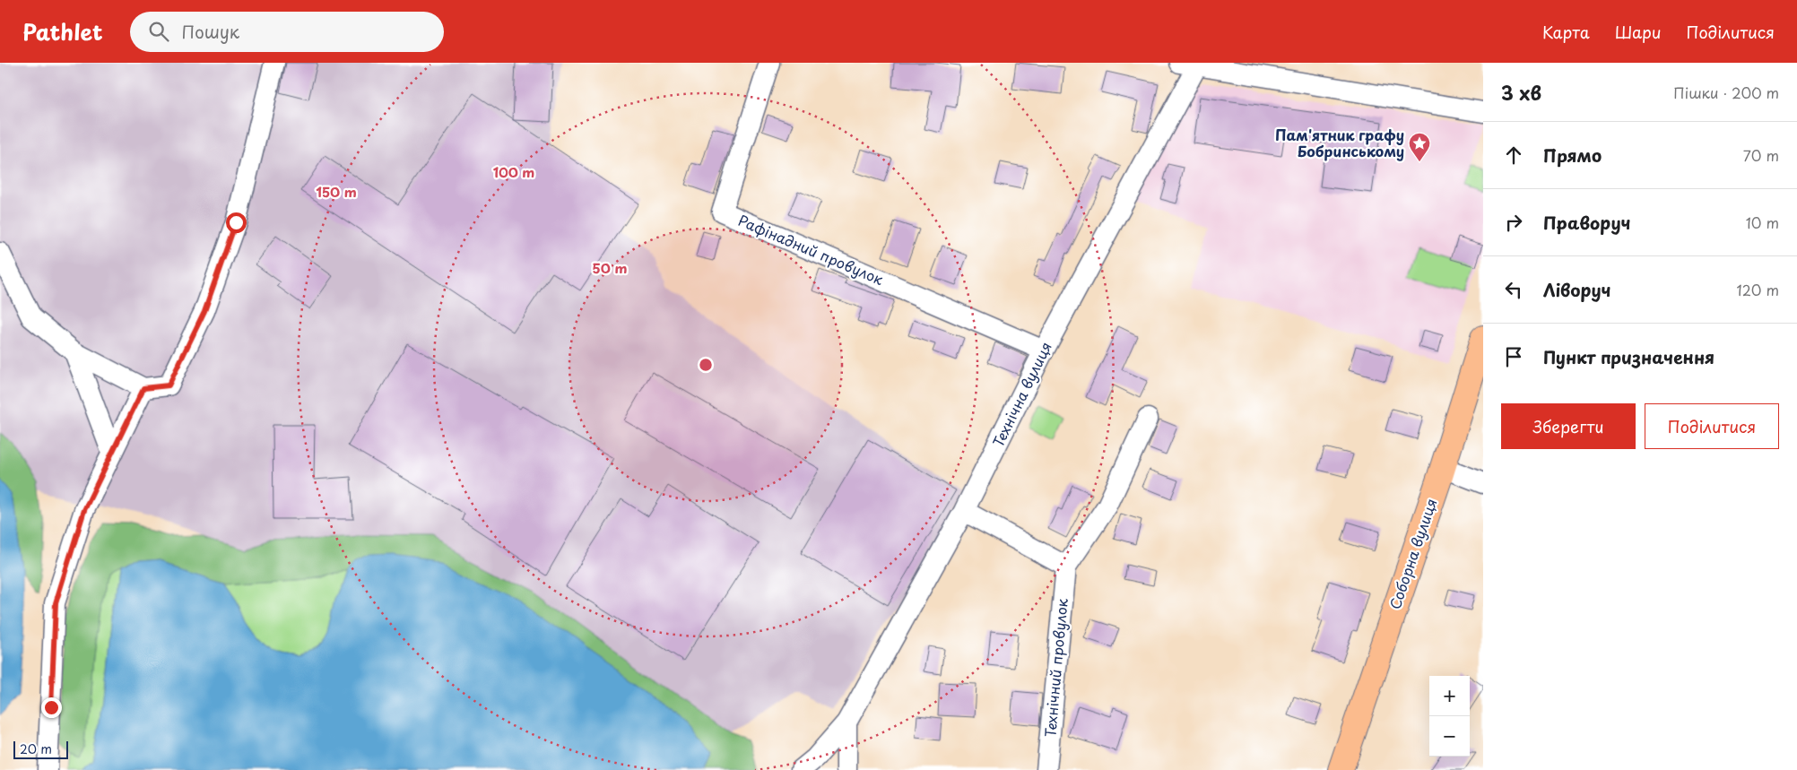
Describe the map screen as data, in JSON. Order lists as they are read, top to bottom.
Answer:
{
  "streets": {
    "main road": ["Соборна вулиця"],
    "street": ["Рафінадний провулок", "Технічна вулиця", "Технічний провулок"]
  },
  "crossings": [
    ["Рафінадний провулок", "Технічна вулиця"]
  ],
  "places": {
    "place": ["Пам'ятник графу Бобринському"]
  },
  "scale_bar": "20 m",
  "page": {
    "header": "Pathlet",
    "search": "Пошук",
    "nav": ["Карта", "Шари", "Поділитися"],
    "heading": ["3 хв", "Пішки · 200 m"],
    "list": [
      ["Прямо", "70 m"],
      ["Праворуч", "10 m"],
      ["Ліворуч", "120 m"],
      "Пункт призначення"
    ],
    "buttons": ["Зберегти", "Поділитися"],
    "map_buttons": ["+", "−"],
    "scale": "20 m"
  },
  "rings": ["100 m", "150 m", "50 m"]
}
